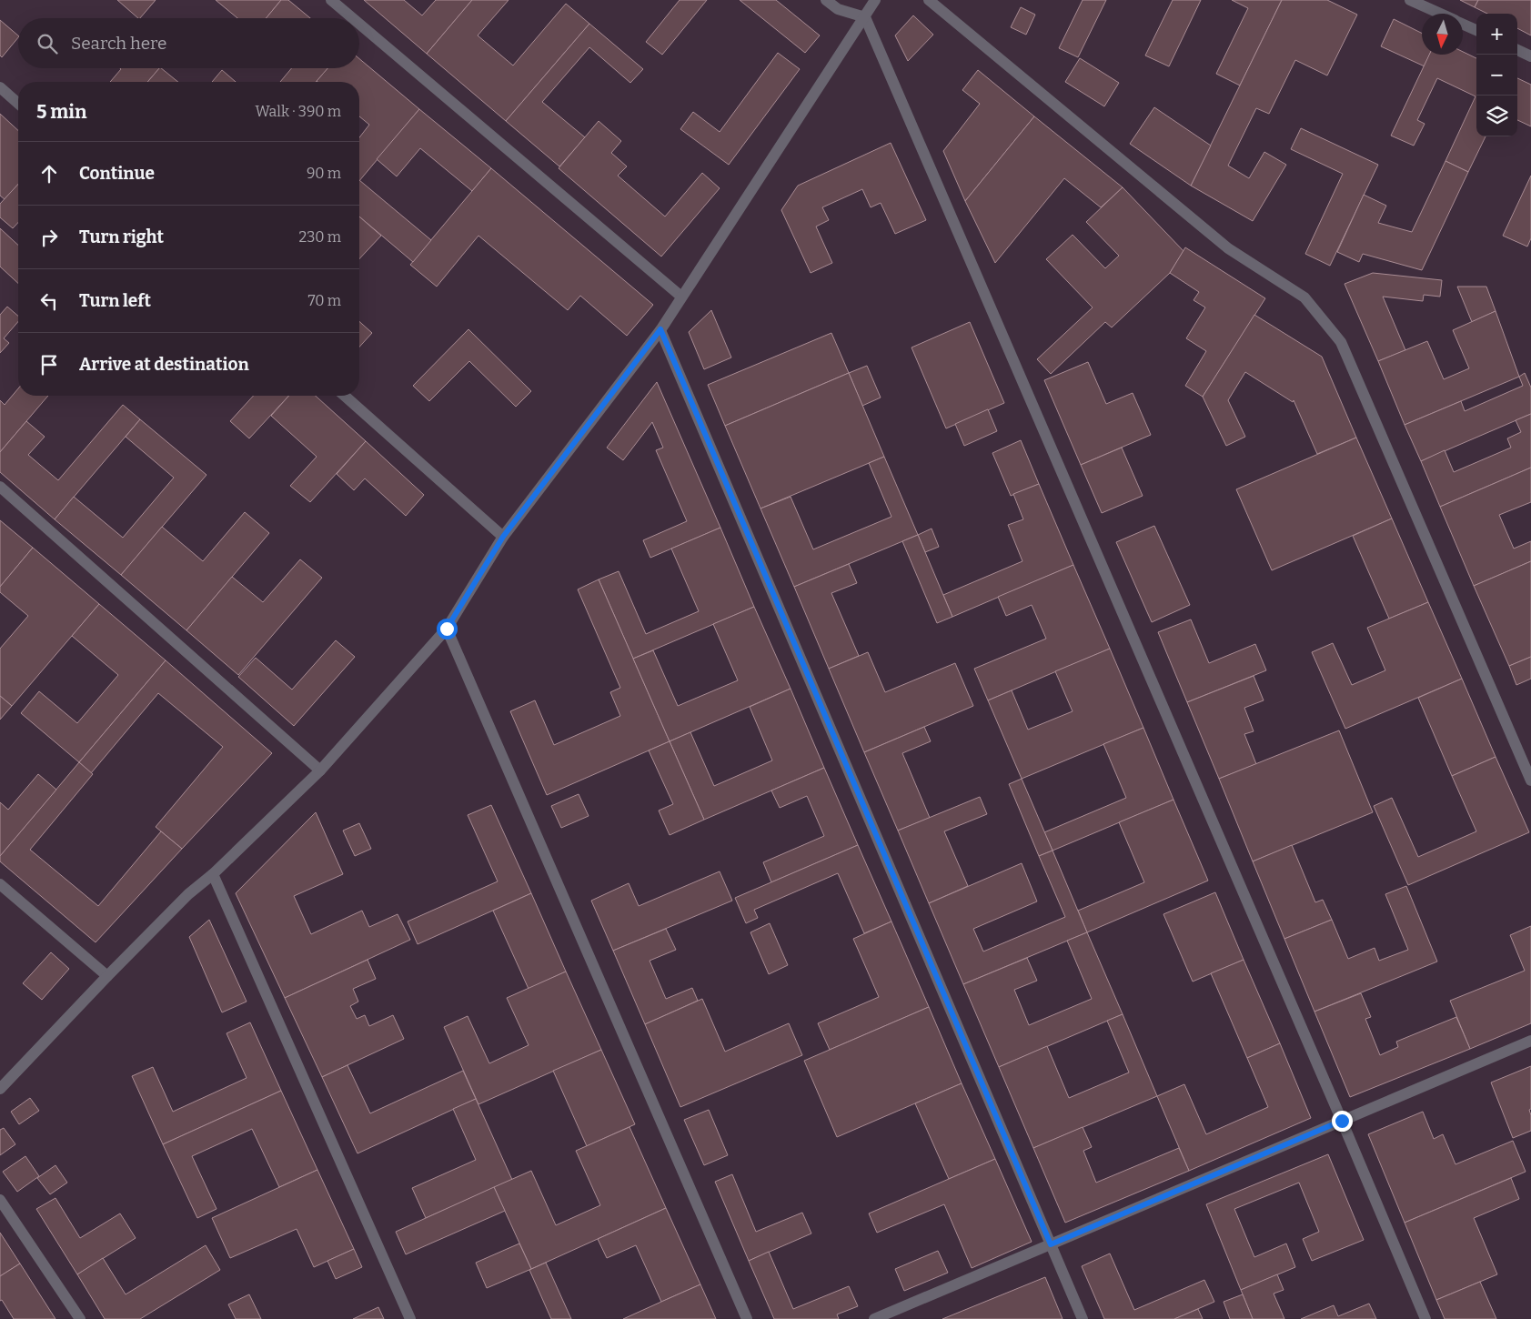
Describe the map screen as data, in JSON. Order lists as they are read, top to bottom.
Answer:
{
  "north": "bottom",
  "page": {
    "map_buttons": ["+", "−"],
    "search": "Search here",
    "heading": ["5 min", "Walk · 390 m"],
    "list": [
      ["Continue", "90 m"],
      ["Turn right", "230 m"],
      ["Turn left", "70 m"],
      "Arrive at destination"
    ]
  }
}
